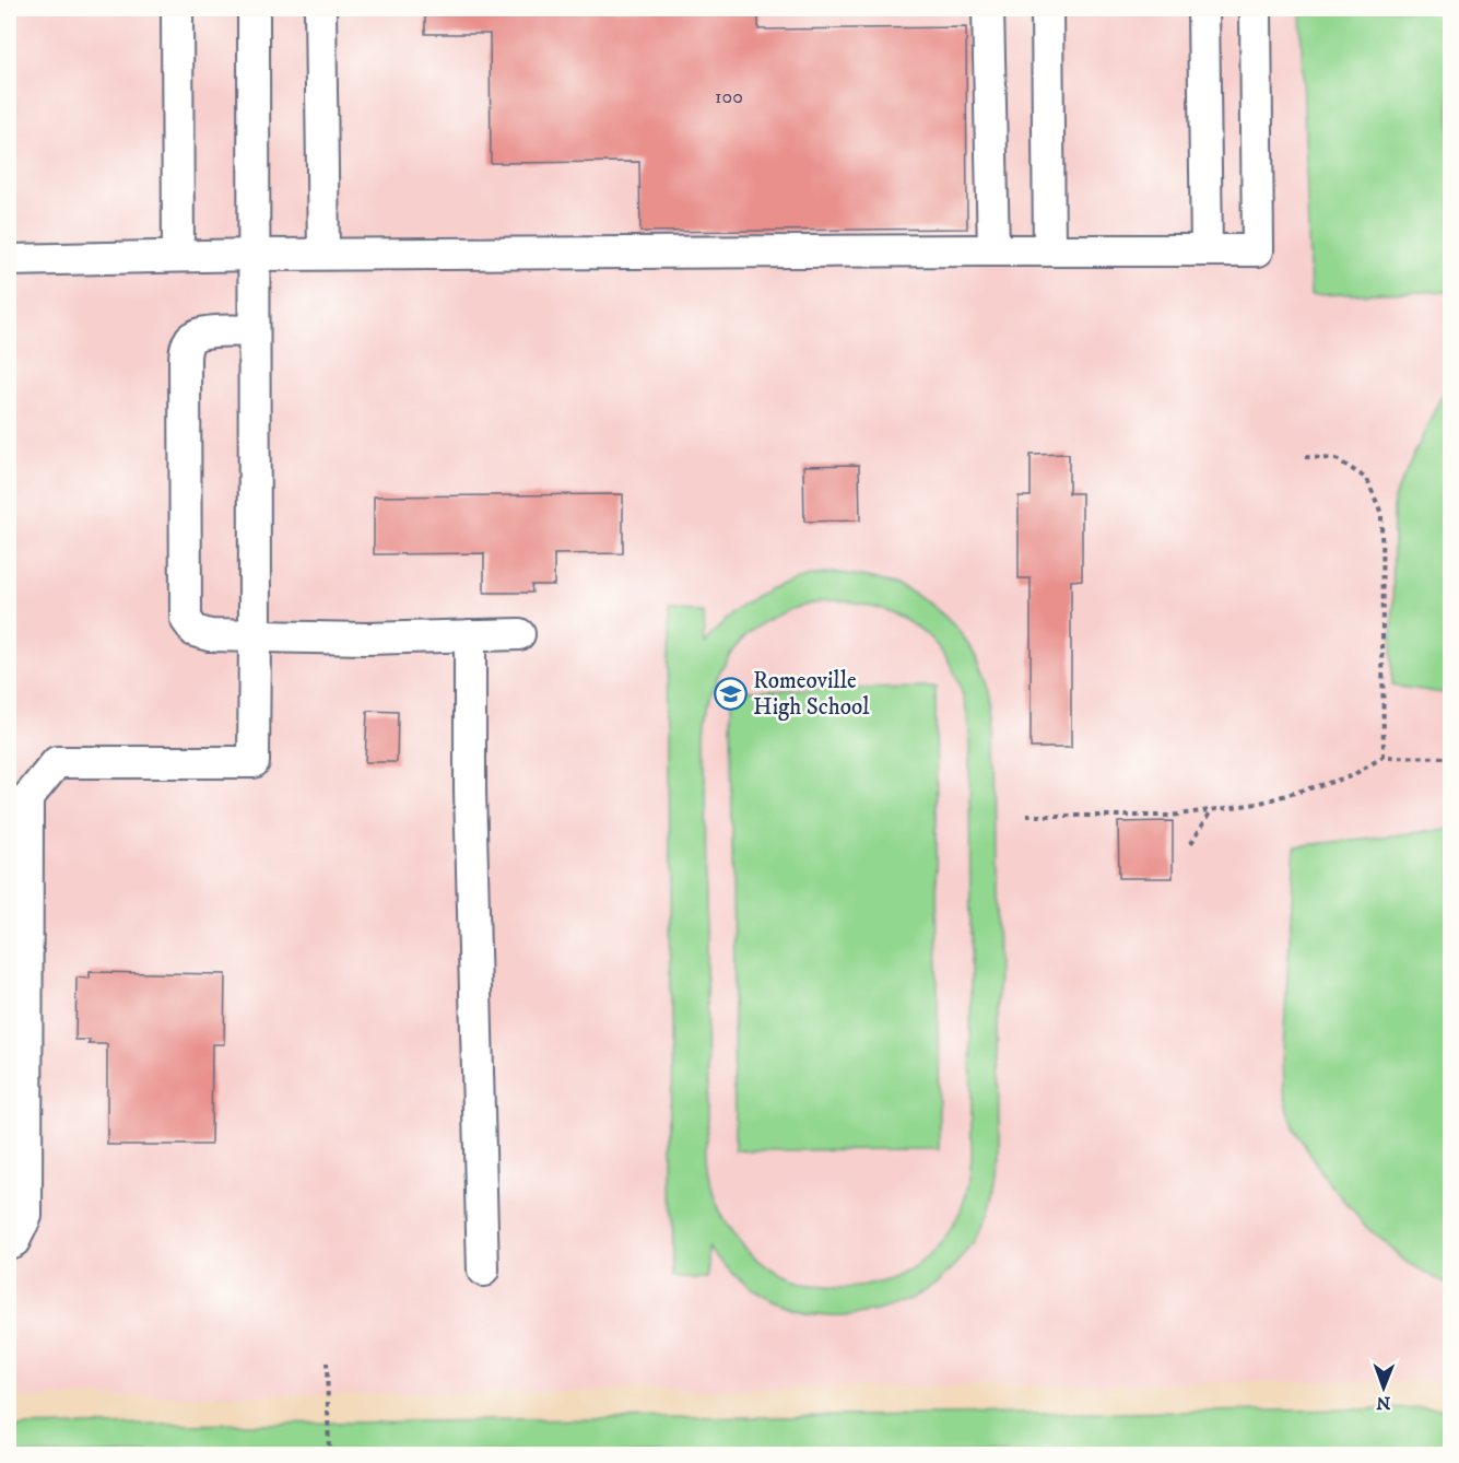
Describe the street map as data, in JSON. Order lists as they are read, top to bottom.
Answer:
{
  "places": {
    "school or university": ["Romeoville High School"]
  },
  "house_numbers": ["100"],
  "north": "bottom"
}
